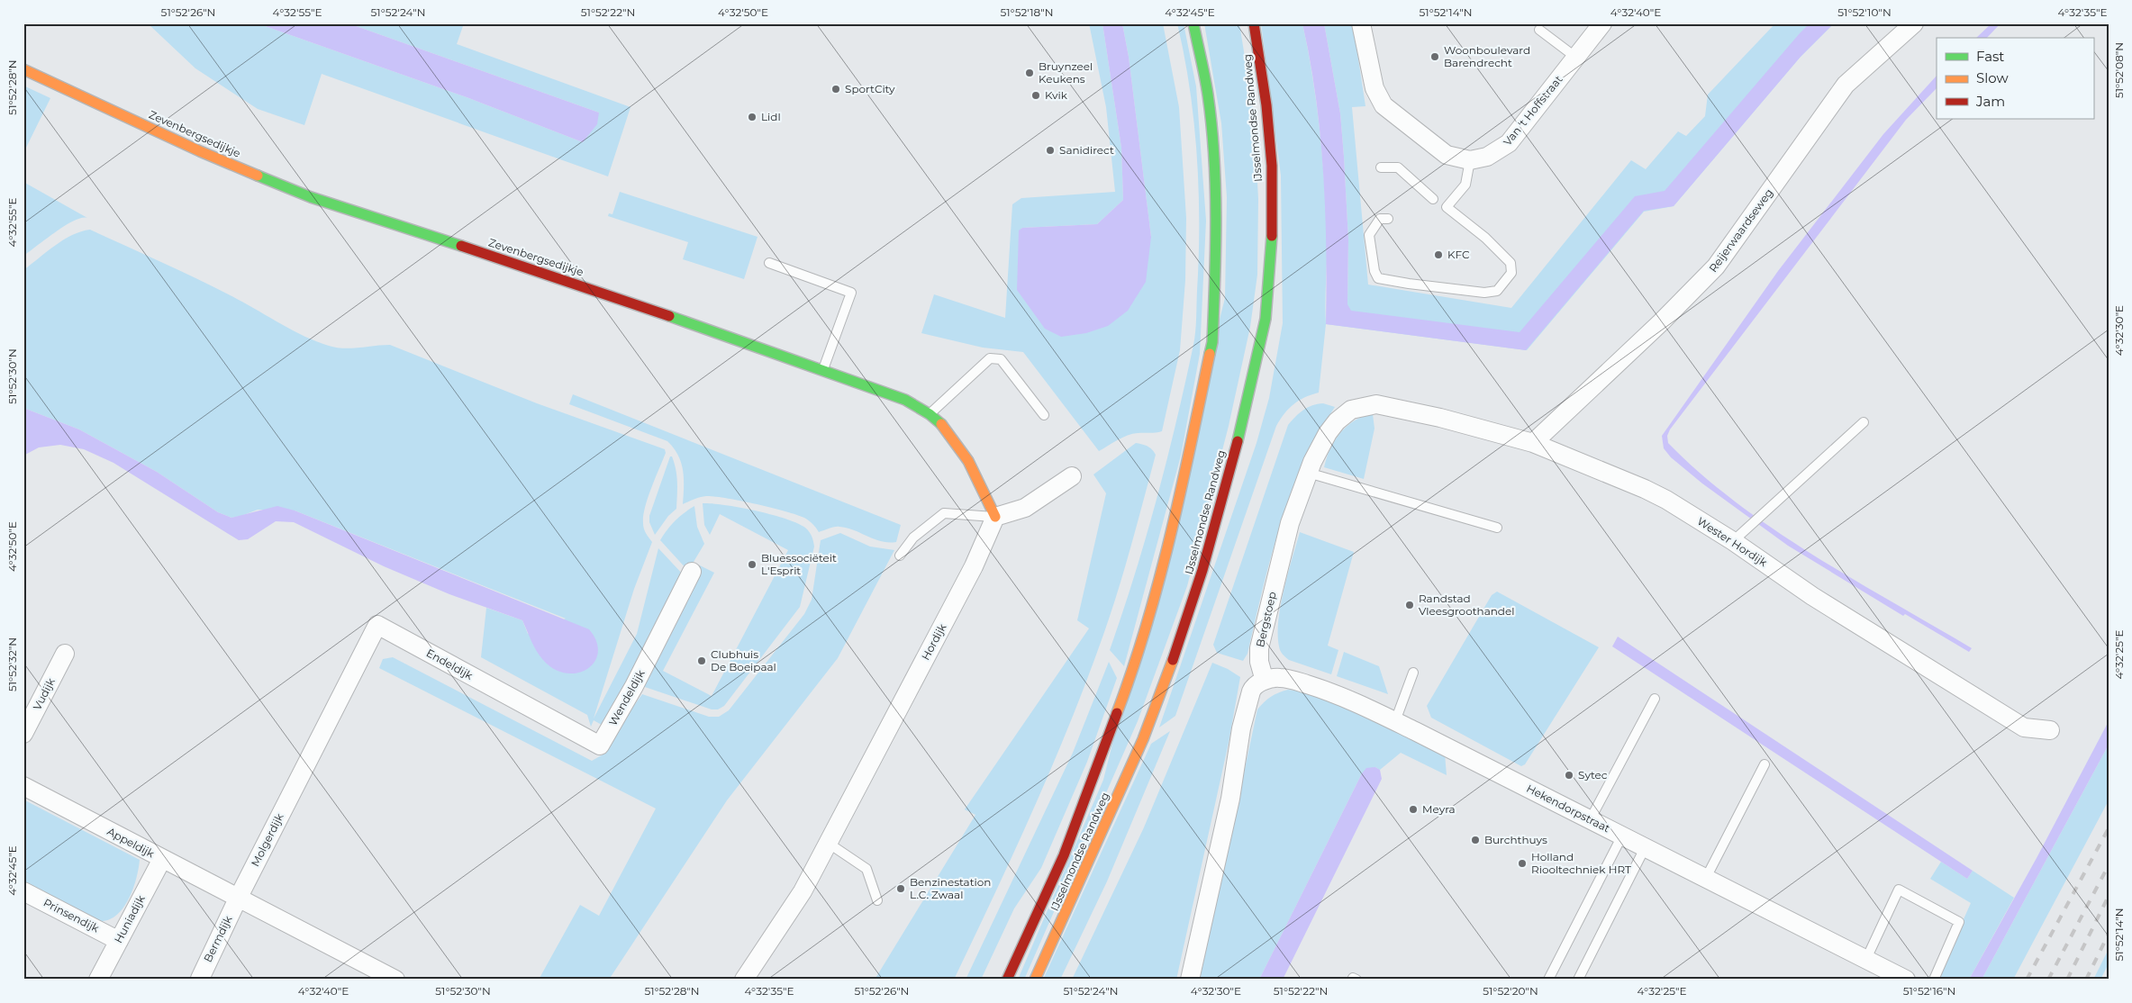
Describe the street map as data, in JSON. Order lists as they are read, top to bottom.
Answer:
{
  "streets": {
    "main road": ["IJsselmondse Randweg", "Zevenbergsedijkje"],
    "street": [
      "Van 't Hoffstraat",
      "Reijerwaardseweg",
      "Wester Hordijk",
      "Bergstoep",
      "Hordijk",
      "Endeldijk",
      "Vudijk",
      "Wendeldijk",
      "Hekendorpstraat",
      "Molgerdijk",
      "Appeldijk",
      "Prinsendijk",
      "Huniadijk",
      "Bermdijk"
    ]
  },
  "crossings": [
    ["Zevenbergsedijkje", "Hordijk"],
    ["Reijerwaardseweg", "Wester Hordijk"],
    ["Wester Hordijk", "Bergstoep"],
    ["Bergstoep", "Hekendorpstraat"],
    ["Endeldijk", "Wendeldijk"],
    ["Endeldijk", "Molgerdijk"],
    ["Molgerdijk", "Appeldijk"],
    ["Molgerdijk", "Bermdijk"],
    ["Appeldijk", "Huniadijk"],
    ["Appeldijk", "Bermdijk"],
    ["Prinsendijk", "Huniadijk"]
  ],
  "places": [
    "Woonboulevard Barendrecht",
    "Bruynzeel Keukens",
    "SportCity",
    "Kvik",
    "Lidl",
    "Sanidirect",
    "KFC",
    "Bluessociëteit L'Esprit",
    "Randstad Vleesgroothandel",
    "Clubhuis De Boeipaal",
    "Sytec",
    "Meyra",
    "Burchthuys",
    "Holland Riooltechniek HRT",
    "Benzinestation L.C. Zwaal"
  ],
  "legend": ["Fast", "Slow", "Jam"],
  "coordinates": [
    "51°52'26\"N",
    "4°32'55\"E",
    "51°52'24\"N",
    "51°52'22\"N",
    "4°32'50\"E",
    "51°52'18\"N",
    "4°32'45\"E",
    "51°52'14\"N",
    "4°32'40\"E",
    "51°52'10\"N",
    "4°32'35\"E",
    "51°52'08\"N",
    "51°52'28\"N",
    "4°32'30\"E",
    "51°52'30\"N",
    "4°32'25\"E",
    "51°52'32\"N",
    "51°52'20\"N",
    "51°52'16\"N"
  ]
}
